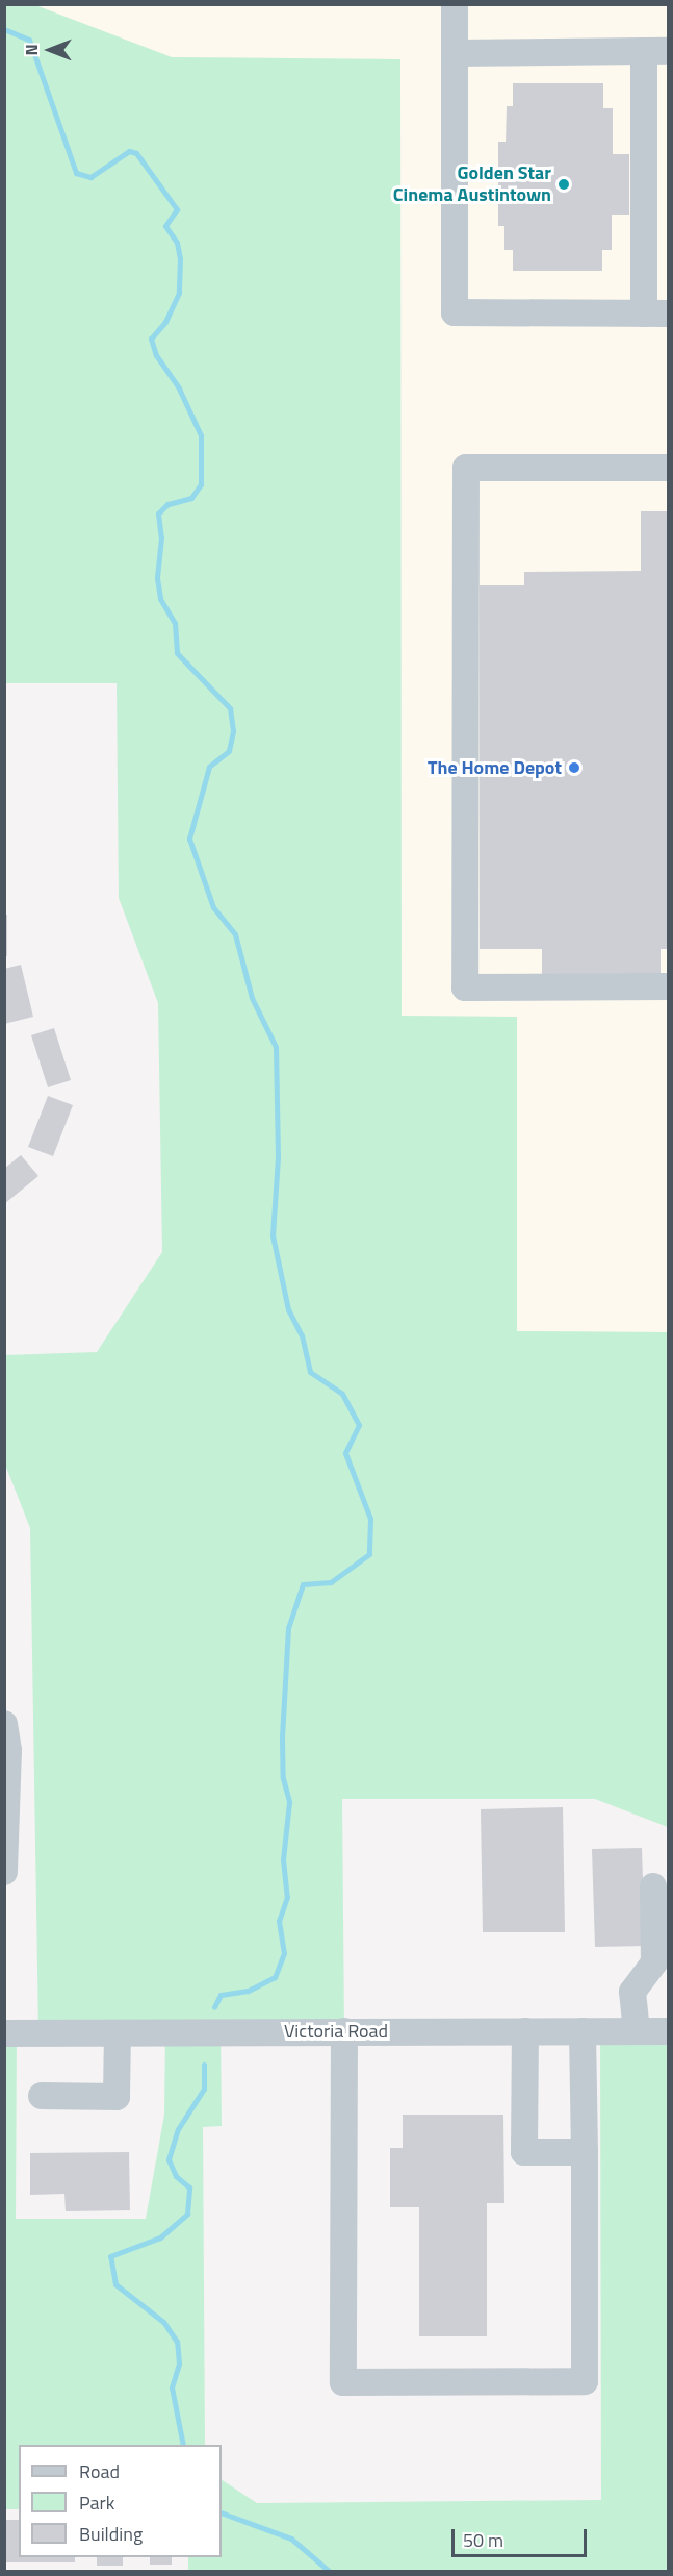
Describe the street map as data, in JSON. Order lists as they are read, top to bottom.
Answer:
{
  "streets": {
    "street": ["Victoria Road"]
  },
  "places": ["Golden Star Cinema Austintown", "The Home Depot"],
  "legend": ["Road", "Park", "Building"],
  "scale_bar": "50 m",
  "north": "left"
}
